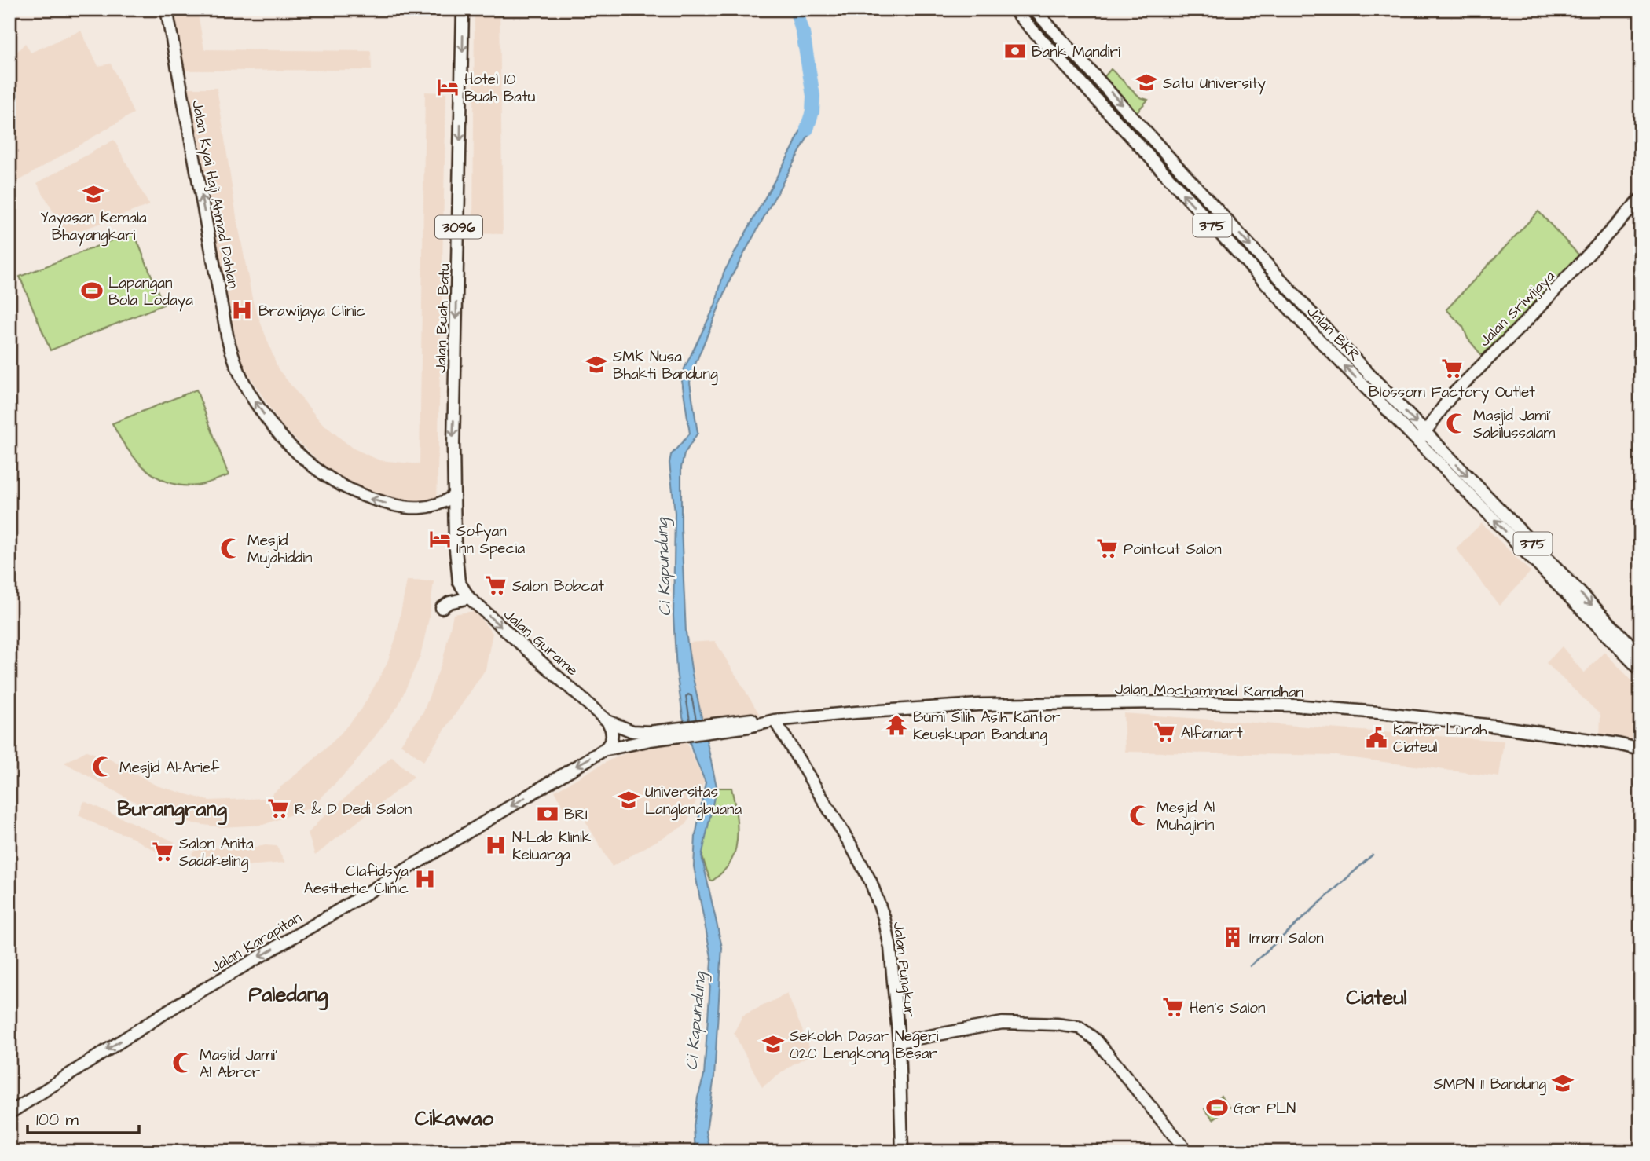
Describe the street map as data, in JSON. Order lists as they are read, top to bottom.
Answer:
{
  "streets": {
    "main road": [
      "Jalan Kyai Haji Ahmad Dahlan",
      "375",
      "3096",
      "Jalan Sriwijaya",
      "Jalan Buah Batu",
      "Jalan BKR",
      "Jalan Gurame",
      "Jalan Mochammad Ramdhan",
      "Jalan Karapitan",
      "Jalan Pungkur"
    ]
  },
  "crossings": [
    ["Jalan Kyai Haji Ahmad Dahlan", "Jalan Buah Batu"],
    ["Jalan Sriwijaya", "Jalan BKR"],
    ["Jalan Buah Batu", "Jalan Gurame"],
    ["Jalan Gurame", "Jalan Mochammad Ramdhan"],
    ["Jalan Mochammad Ramdhan", "Jalan Karapitan"],
    ["Jalan Mochammad Ramdhan", "Jalan Pungkur"]
  ],
  "one_way": [
    "Jalan Kyai Haji Ahmad Dahlan",
    "Jalan Buah Batu",
    "Jalan Gurame",
    "Jalan Karapitan"
  ],
  "districts": [
    "Burangrang",
    "Paledang",
    "Ciateul",
    "Cikawao"
  ],
  "water": ["Ci Kapundung"],
  "places": {
    "bank": ["Bank Mandiri", "BRI"],
    "school or university": [
      "Satu University",
      "Yayasan Kemala Bhayangkari",
      "SMK Nusa Bhakti Bandung",
      "Universitas Langlangbuana",
      "Sekolah Dasar Negeri 020 Lengkong Besar",
      "SMPN 11 Bandung"
    ],
    "hotel": ["Hotel 10 Buah Batu", "Sofyan Inn Specia"],
    "sports": ["Lapangan Bola Lodaya", "Gor PLN"],
    "hospital": ["Brawijaya Clinic", "N-Lab Klinik Keluarga", "Clafidsya Aesthetic Clinic"],
    "supermarket": [
      "Blossom Factory Outlet",
      "Pointcut Salon",
      "Salon Bobcat",
      "Alfamart",
      "R & D Dedi Salon",
      "Salon Anita Sadakeling",
      "Hen's Salon"
    ],
    "mosque": [
      "Masjid Jami' Sabilussalam",
      "Mesjid Mujahiddin",
      "Mesjid Al-Arief",
      "Mesjid Al Muhajirin",
      "Masjid Jami' Al Abror"
    ],
    "temple": ["Bumi Silih Asih Kantor Keuskupan Bandung"],
    "public building": ["Kantor Lurah Ciateul"],
    "building": ["Imam Salon"]
  },
  "scale_bar": "100 m"
}
